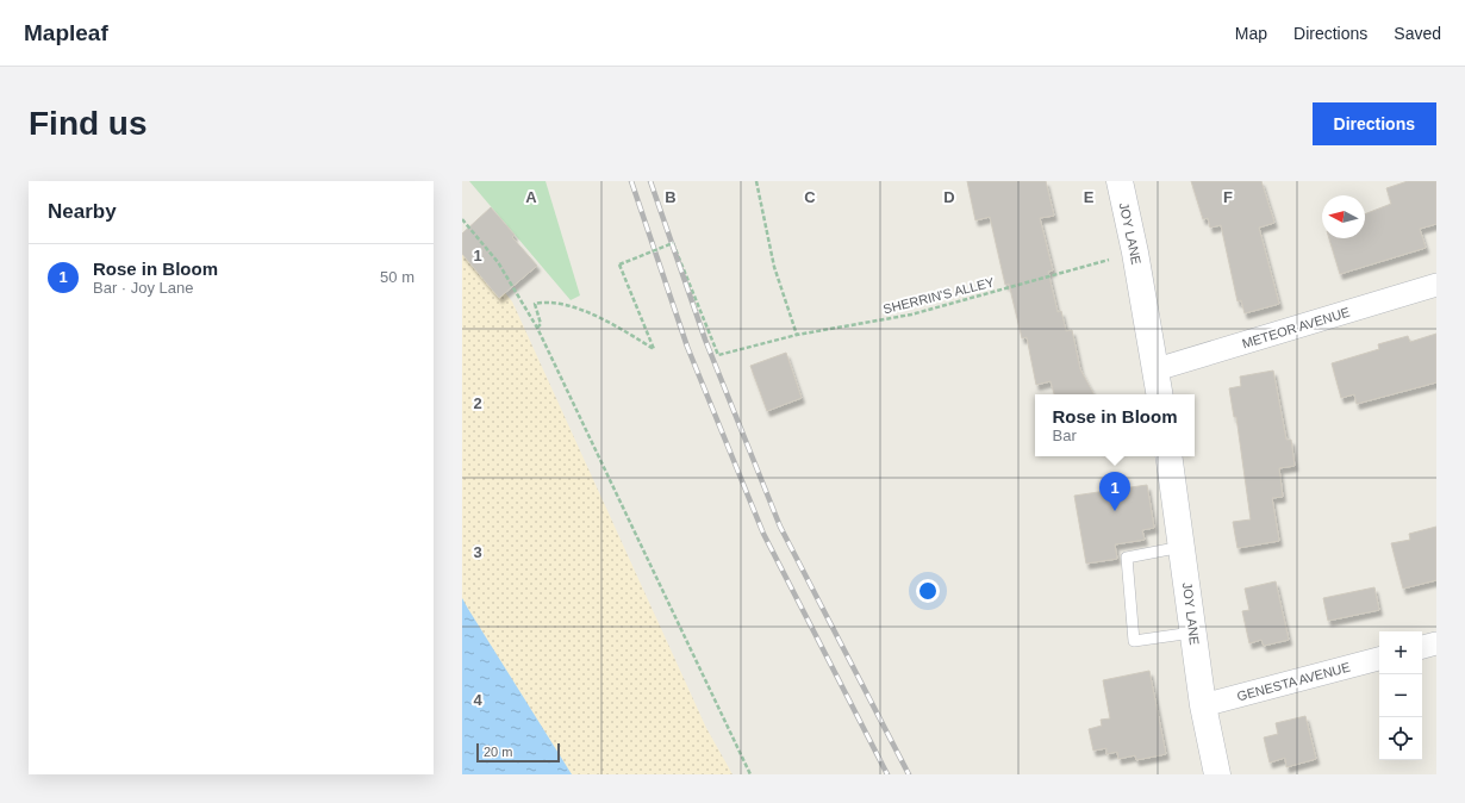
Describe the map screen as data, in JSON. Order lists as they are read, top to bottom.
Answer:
{
  "streets": {
    "street": ["JOY LANE", "METEOR AVENUE", "GENESTA AVENUE"],
    "path": ["SHERRIN'S ALLEY"]
  },
  "crossings": [
    ["JOY LANE", "SHERRIN'S ALLEY"],
    ["JOY LANE", "METEOR AVENUE"],
    ["JOY LANE", "GENESTA AVENUE"]
  ],
  "scale_bar": "20 m",
  "north": "left",
  "page": {
    "header": "Mapleaf",
    "nav": ["Map", "Directions", "Saved"],
    "buttons": "Directions",
    "title": "Find us",
    "heading": "Nearby",
    "list": [
      {
        "mark": "1",
        "name": "Rose in Bloom",
        "note": "Bar · Joy Lane",
        "value": "50 m"
      }
    ],
    "popup": ["Rose in Bloom", "Bar"],
    "pins": "1",
    "map_buttons": ["+", "−"],
    "scale": "20 m"
  },
  "grid": {
    "columns": [
      "A",
      "B",
      "C",
      "D",
      "E",
      "F"
    ],
    "rows": [
      "1",
      "2",
      "3",
      "4"
    ]
  }
}
